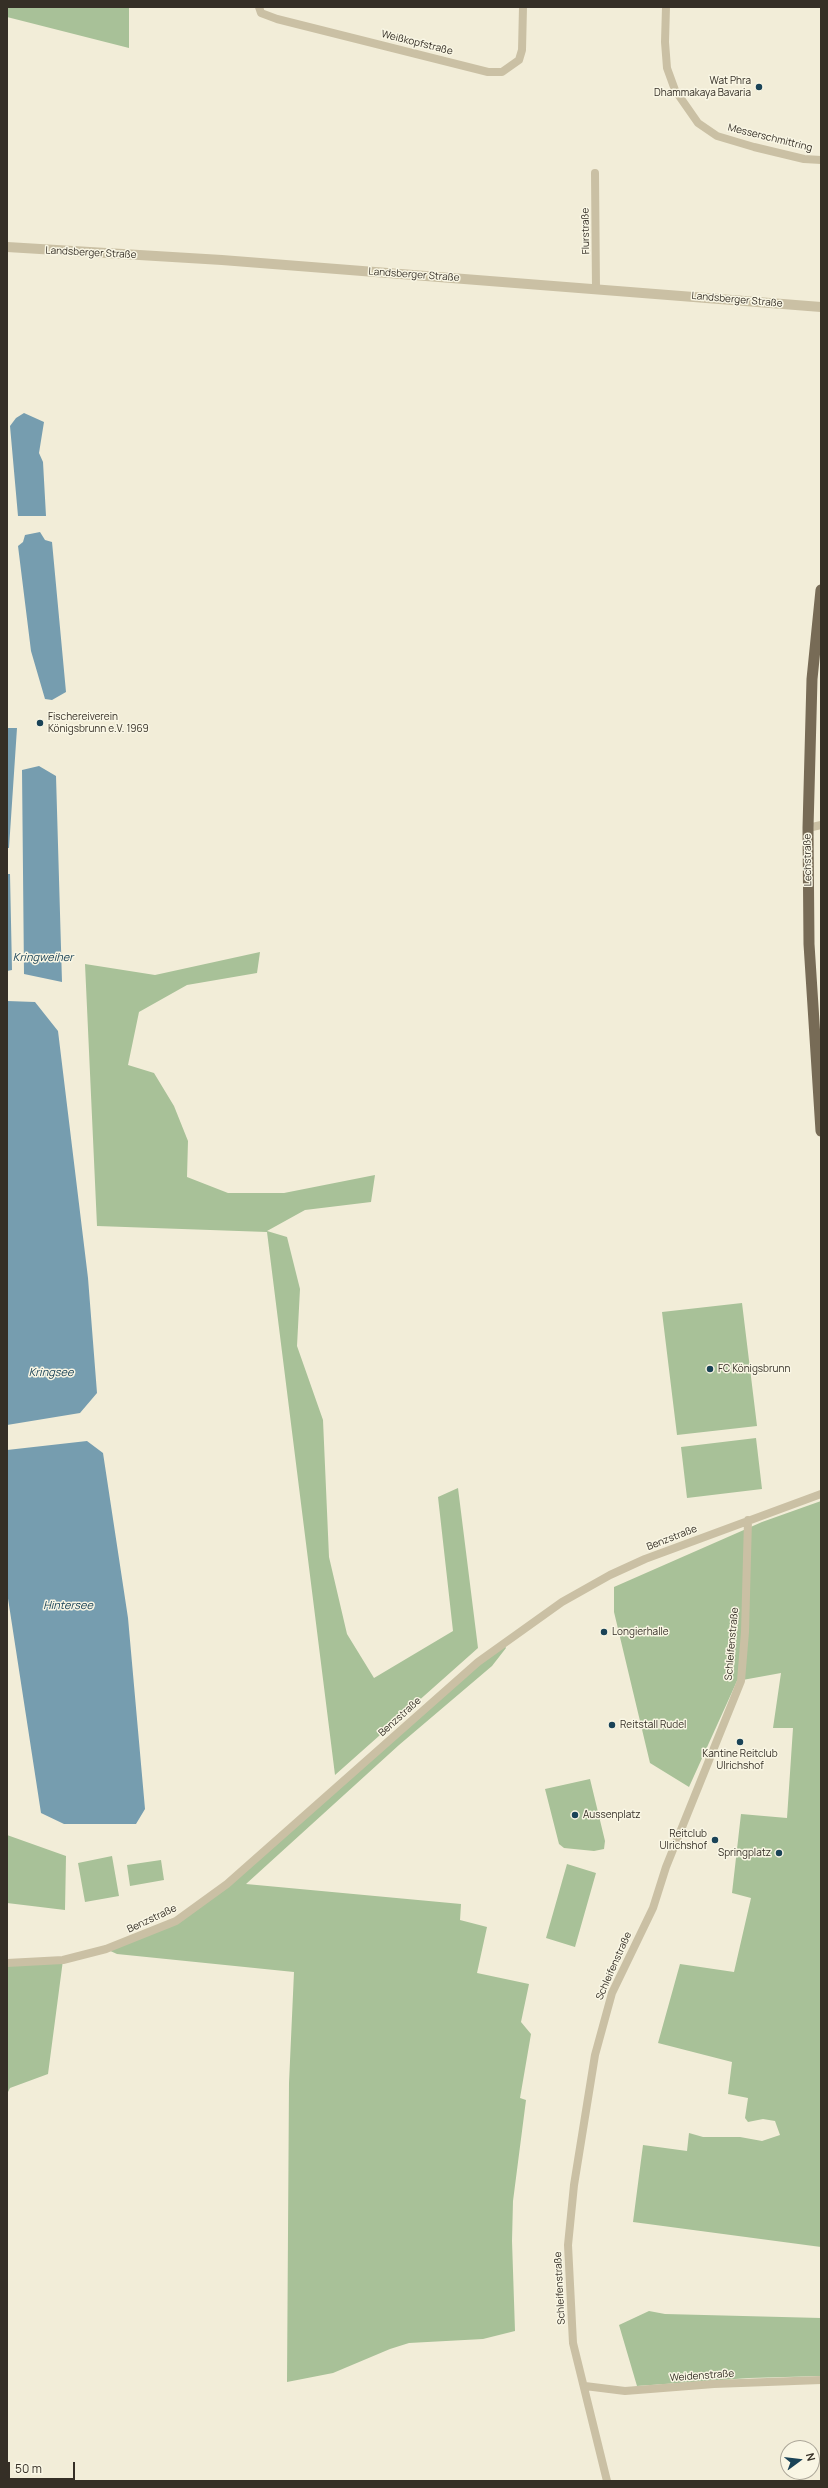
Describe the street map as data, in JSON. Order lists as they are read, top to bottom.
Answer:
{
  "streets": {
    "main road": ["Lechstraße"],
    "street": [
      "Weißkopfstraße",
      "Messerschmittring",
      "Flurstraße",
      "Landsberger Straße",
      "Benzstraße",
      "Schleifenstraße",
      "Weidenstraße"
    ]
  },
  "crossings": [
    ["Flurstraße", "Landsberger Straße"],
    ["Benzstraße", "Schleifenstraße"],
    ["Schleifenstraße", "Weidenstraße"]
  ],
  "water": ["Kringweiher", "Kringsee", "Hintersee"],
  "places": [
    "Wat Phra Dhammakaya Bavaria",
    "Fischereiverein Königsbrunn e.V. 1969",
    "FC Königsbrunn",
    "Longierhalle",
    "Reitstall Rudel",
    "Kantine Reitclub Ulrichshof",
    "Aussenplatz",
    "Reitclub Ulrichshof",
    "Springplatz"
  ],
  "scale_bar": "50 m",
  "north": "right"
}
